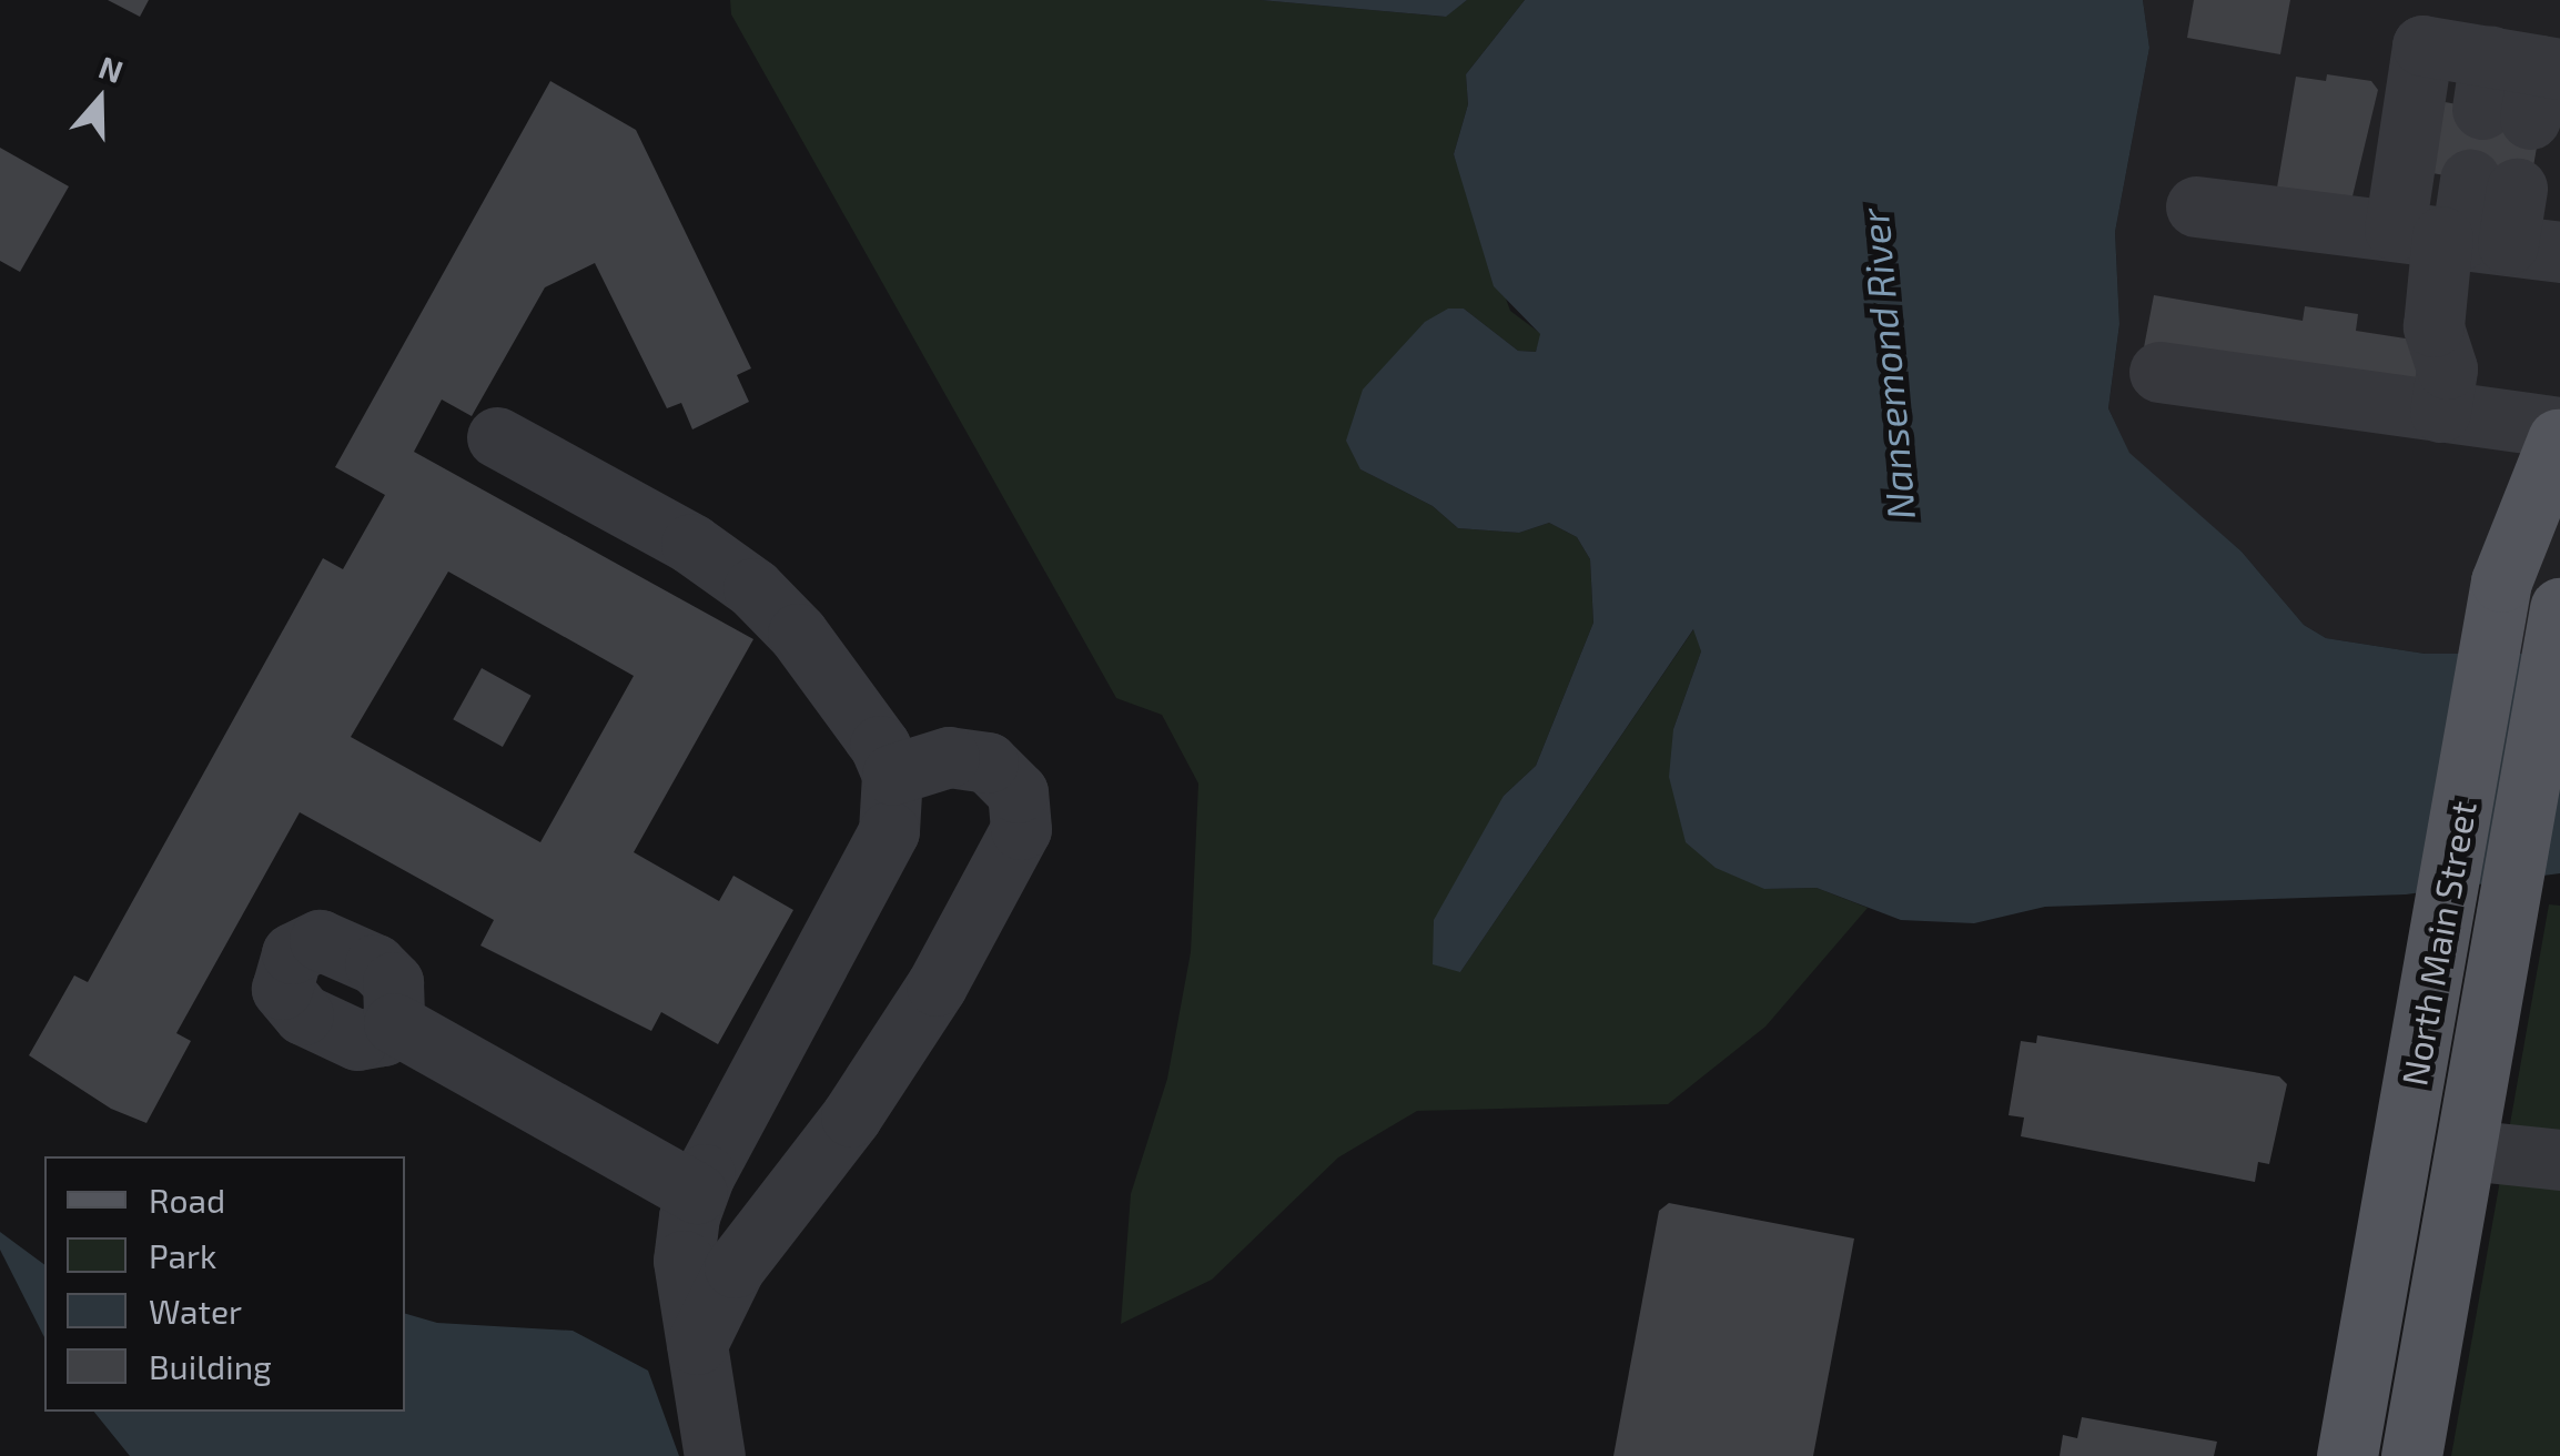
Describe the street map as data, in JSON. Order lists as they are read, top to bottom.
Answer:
{
  "streets": {
    "main road": ["North Main Street"]
  },
  "water": ["Nansemond River"],
  "legend": [
    "Road",
    "Park",
    "Water",
    "Building"
  ],
  "north": "top"
}
